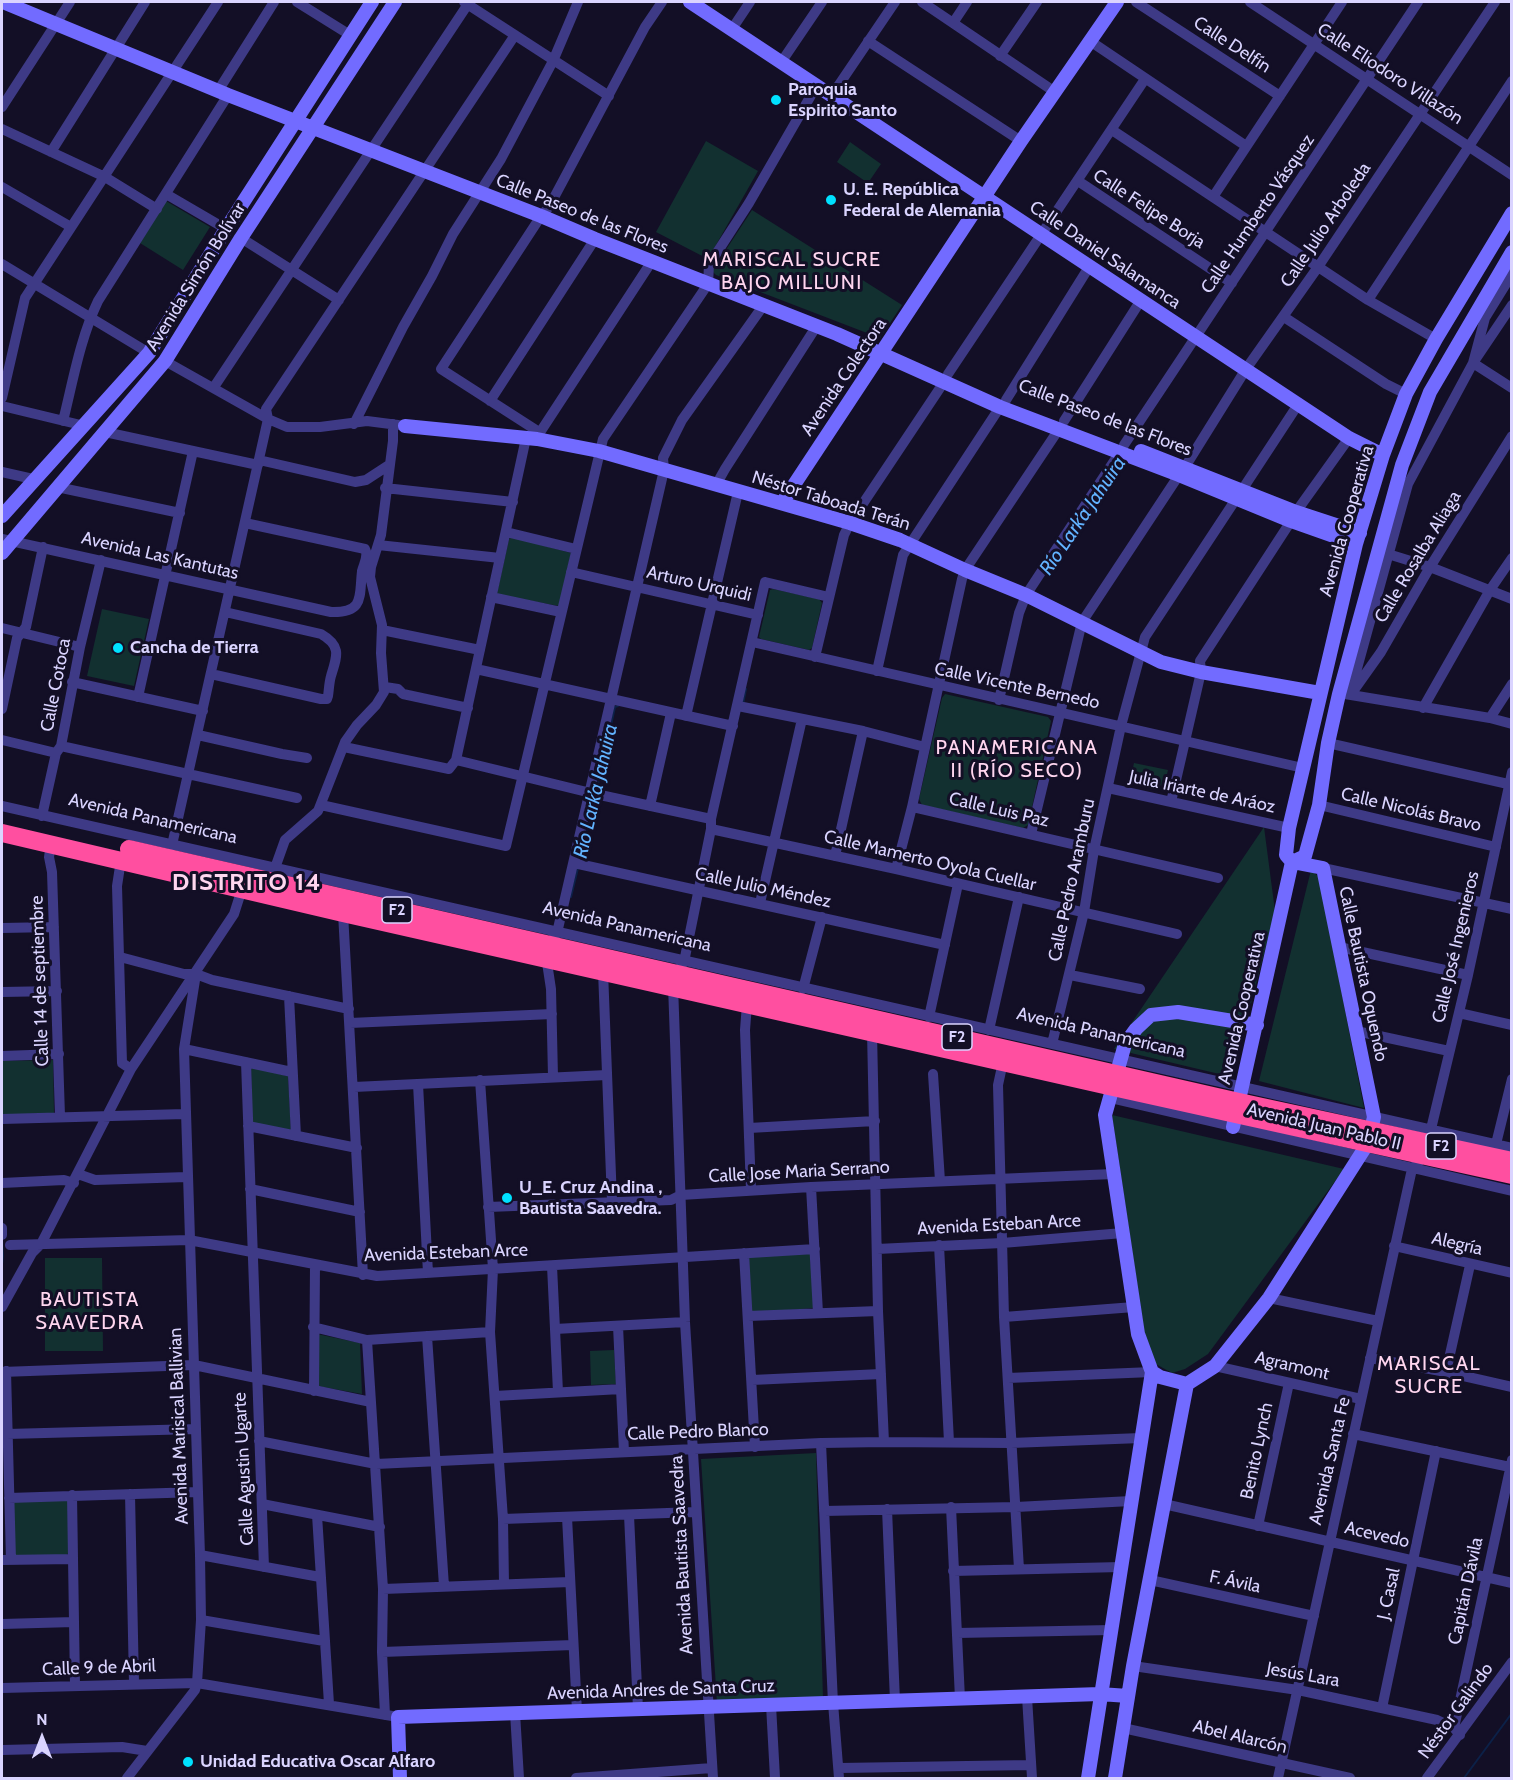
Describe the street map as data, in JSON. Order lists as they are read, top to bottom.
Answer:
{
  "streets": {
    "highway": ["Avenida Panamericana", "F2", "Avenida Juan Pablo II"],
    "street": [
      "Calle Delfín",
      "Calle Eliodoro Villazón",
      "Calle Felipe Borja",
      "Calle Paseo de las Flores",
      "Calle Humberto Vásquez",
      "Calle Julio Arboleda",
      "Calle Daniel Salamanca",
      "Avenida Simón Bolívar",
      "Avenida Colectora",
      "Néstor Taboada Terán",
      "Avenida Cooperativa",
      "Avenida Las Kantutas",
      "Calle Rosalba Aliaga",
      "Arturo Urquidi",
      "Calle Cotoca",
      "Calle Vicente Bernedo",
      "Julia Iriarte de Aráoz",
      "Calle Luis Paz",
      "Calle Nicolás Bravo",
      "Calle Mamerto Oyola Cuellar",
      "Calle Pedro Aramburu",
      "Calle Julio Méndez",
      "Calle José Ingenieros",
      "Calle Bautista Oquendo",
      "Calle 14 de septiembre",
      "Calle Jose Maria Serrano",
      "Avenida Esteban Arce",
      "Alegría",
      "Agramont",
      "Avenida Marisical Ballivian",
      "Calle Pedro Blanco",
      "Benito Lynch",
      "Avenida Santa Fe",
      "Calle Agustin Ugarte",
      "Acevedo",
      "Avenida Bautista Saavedra",
      "F. Ávila",
      "Capitán Dávila",
      "J. Casal",
      "Calle 9 de Abril",
      "Jesús Lara",
      "Avenida Andres de Santa Cruz",
      "Néstor Galindo",
      "Abel Alarcón"
    ]
  },
  "crossings": [
    ["Calle Eliodoro Villazón", "Calle Humberto Vásquez"],
    ["Calle Eliodoro Villazón", "Calle Julio Arboleda"],
    ["Calle Felipe Borja", "Calle Humberto Vásquez"],
    ["Calle Paseo de las Flores", "Calle Humberto Vásquez"],
    ["Calle Paseo de las Flores", "Calle Julio Arboleda"],
    ["Calle Paseo de las Flores", "Avenida Simón Bolívar"],
    ["Calle Paseo de las Flores", "Avenida Colectora"],
    ["Calle Paseo de las Flores", "Avenida Cooperativa"],
    ["Calle Paseo de las Flores", "Calle Pedro Aramburu"],
    ["Calle Humberto Vásquez", "Calle Daniel Salamanca"],
    ["Calle Humberto Vásquez", "Néstor Taboada Terán"],
    ["Calle Humberto Vásquez", "Calle Vicente Bernedo"],
    ["Calle Julio Arboleda", "Calle Daniel Salamanca"],
    ["Calle Julio Arboleda", "Néstor Taboada Terán"],
    ["Calle Julio Arboleda", "Calle Vicente Bernedo"],
    ["Calle Julio Arboleda", "Calle Luis Paz"],
    ["Calle Daniel Salamanca", "Avenida Colectora"],
    ["Calle Daniel Salamanca", "Avenida Cooperativa"],
    ["Calle Daniel Salamanca", "Calle Pedro Aramburu"],
    ["Avenida Simón Bolívar", "Avenida Las Kantutas"],
    ["Avenida Colectora", "Néstor Taboada Terán"],
    ["Néstor Taboada Terán", "Avenida Cooperativa"],
    ["Néstor Taboada Terán", "Calle Pedro Aramburu"],
    ["Avenida Cooperativa", "Calle Rosalba Aliaga"],
    ["Avenida Cooperativa", "Calle Vicente Bernedo"],
    ["Avenida Cooperativa", "Julia Iriarte de Aráoz"],
    ["Avenida Cooperativa", "Calle Nicolás Bravo"],
    ["Avenida Cooperativa", "Avenida Panamericana"],
    ["Avenida Cooperativa", "Calle Bautista Oquendo"],
    ["Avenida Cooperativa", "Avenida Juan Pablo II"],
    ["Avenida Las Kantutas", "Calle Cotoca"],
    ["Calle Cotoca", "Avenida Panamericana"],
    ["Calle Vicente Bernedo", "Calle Pedro Aramburu"],
    ["Calle Vicente Bernedo", "Avenida Bautista Saavedra"],
    ["Julia Iriarte de Aráoz", "Calle Pedro Aramburu"],
    ["Calle Luis Paz", "Calle Pedro Aramburu"],
    ["Calle Nicolás Bravo", "Calle José Ingenieros"],
    ["Avenida Panamericana", "Calle Pedro Aramburu"],
    ["Avenida Panamericana", "Calle 14 de septiembre"],
    ["Avenida Panamericana", "Avenida Juan Pablo II"],
    ["Avenida Panamericana", "Avenida Bautista Saavedra"],
    ["Calle Mamerto Oyola Cuellar", "Calle Pedro Aramburu"],
    ["Calle Mamerto Oyola Cuellar", "Avenida Bautista Saavedra"],
    ["Calle Julio Méndez", "Avenida Bautista Saavedra"],
    ["Calle José Ingenieros", "Avenida Juan Pablo II"],
    ["Calle Bautista Oquendo", "Avenida Juan Pablo II"],
    ["Avenida Juan Pablo II", "Avenida Santa Fe"],
    ["Calle Jose Maria Serrano", "Avenida Bautista Saavedra"],
    ["Avenida Esteban Arce", "Avenida Marisical Ballivian"],
    ["Avenida Esteban Arce", "Avenida Bautista Saavedra"],
    ["Alegría", "Avenida Santa Fe"],
    ["Agramont", "Benito Lynch"],
    ["Agramont", "Avenida Santa Fe"],
    ["Avenida Marisical Ballivian", "Calle Agustin Ugarte"],
    ["Avenida Marisical Ballivian", "Calle 9 de Abril"],
    ["Avenida Marisical Ballivian", "Avenida Andres de Santa Cruz"],
    ["Calle Pedro Blanco", "Calle Agustin Ugarte"],
    ["Calle Pedro Blanco", "Avenida Bautista Saavedra"],
    ["Benito Lynch", "Acevedo"],
    ["Avenida Santa Fe", "Acevedo"],
    ["Avenida Santa Fe", "F. Ávila"],
    ["Avenida Santa Fe", "Jesús Lara"],
    ["Avenida Santa Fe", "Abel Alarcón"],
    ["Acevedo", "Capitán Dávila"],
    ["Acevedo", "J. Casal"],
    ["Avenida Bautista Saavedra", "Avenida Andres de Santa Cruz"],
    ["Capitán Dávila", "Jesús Lara"],
    ["Capitán Dávila", "Néstor Galindo"],
    ["J. Casal", "Jesús Lara"],
    ["Calle 9 de Abril", "Avenida Andres de Santa Cruz"],
    ["Jesús Lara", "Néstor Galindo"]
  ],
  "districts": [
    "MARISCAL SUCRE BAJO MILLUNI",
    "PANAMERICANA II (RÍO SECO)",
    "DISTRITO 14",
    "BAUTISTA SAAVEDRA",
    "MARISCAL SUCRE"
  ],
  "water": ["Río Lark’a Jahuira"],
  "places": [
    "Paroquia Espirito Santo",
    "U. E. República Federal de Alemania",
    "Cancha de Tierra",
    "U_E. Cruz Andina , Bautista Saavedra.",
    "Unidad Educativa Oscar Alfaro"
  ],
  "north": "top"
}
